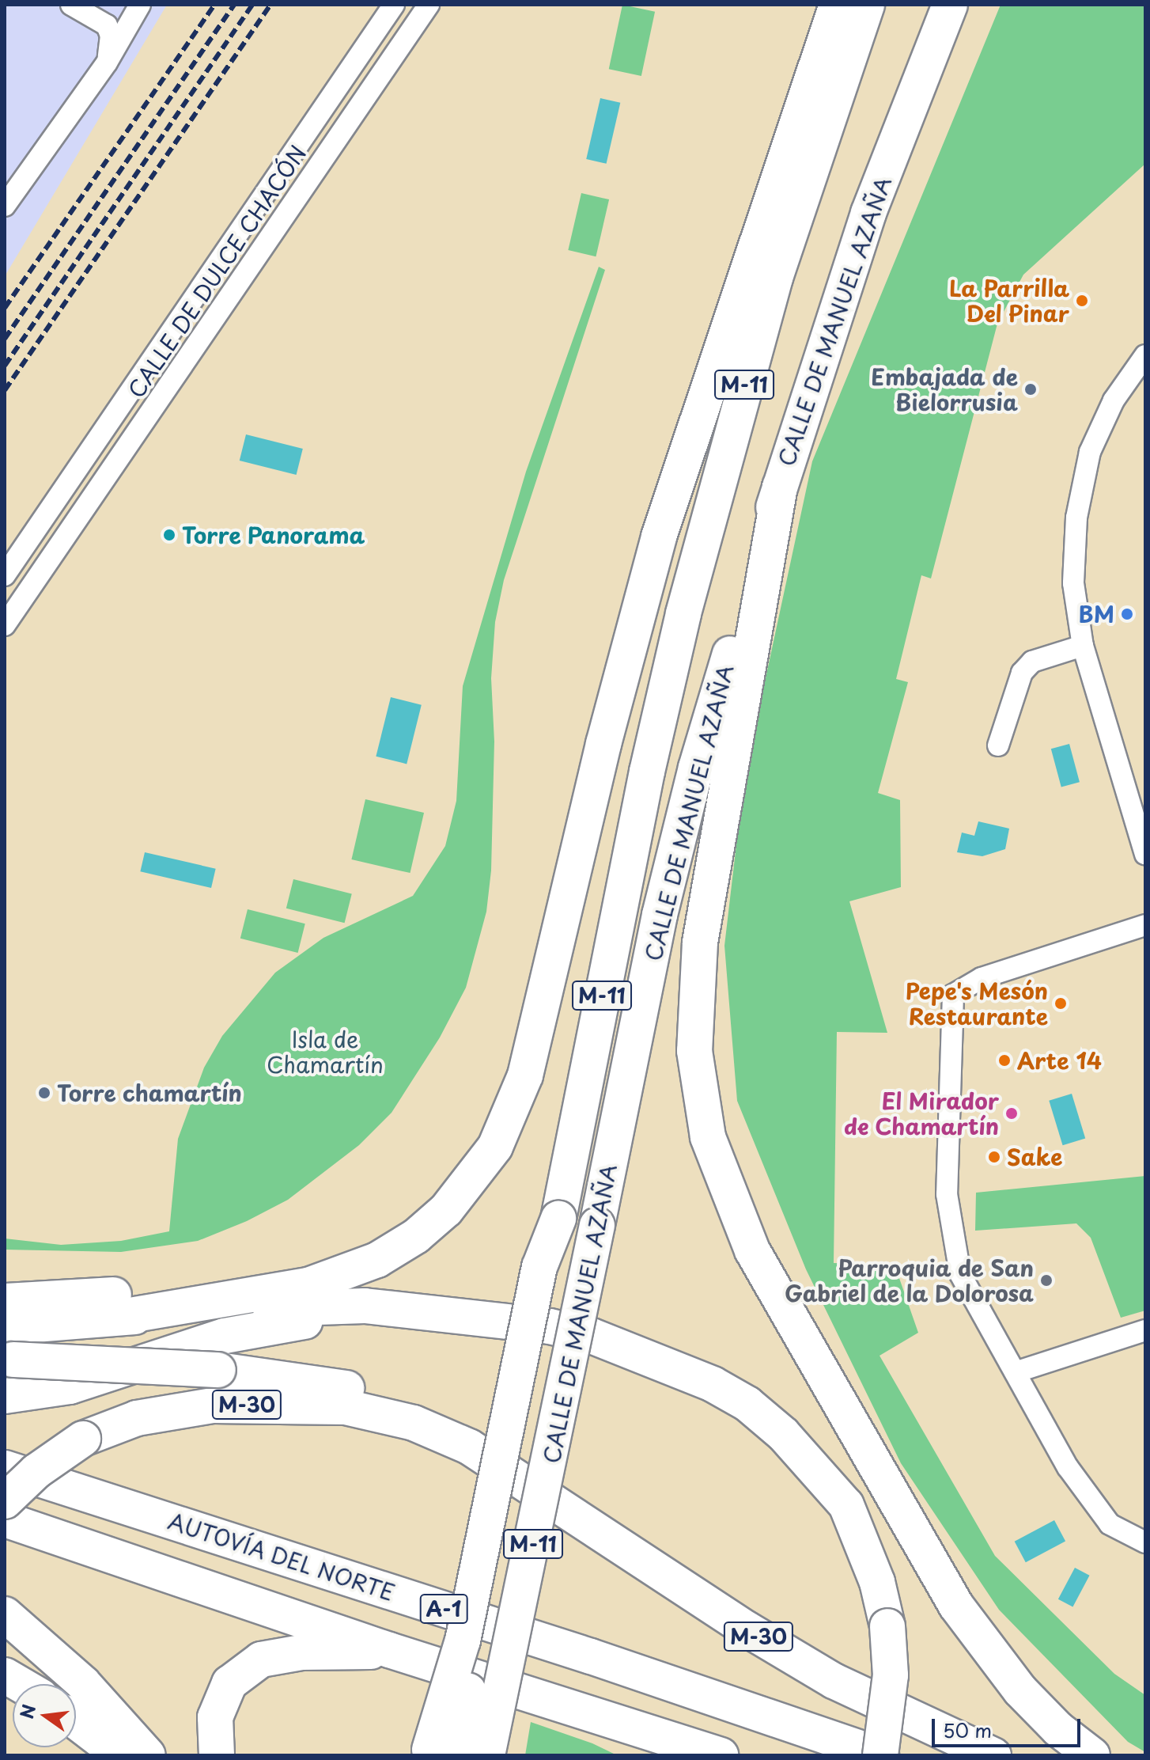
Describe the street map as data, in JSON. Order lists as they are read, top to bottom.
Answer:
{
  "streets": {
    "highway": [
      "CALLE DE MANUEL AZAÑA",
      "M-11",
      "M-30",
      "AUTOVÍA DEL NORTE",
      "A-1"
    ],
    "street": ["CALLE DE DULCE CHACÓN"]
  },
  "parks": ["Isla de Chamartín"],
  "places": [
    "La Parrilla Del Pinar",
    "Embajada de Bielorrusia",
    "Torre Panorama",
    "BM",
    "Pepe's Mesón Restaurante",
    "Arte 14",
    "Torre chamartín",
    "El Mirador de Chamartín",
    "Sake",
    "Parroquia de San Gabriel de la Dolorosa"
  ],
  "scale_bar": "50 m",
  "north": "left"
}
